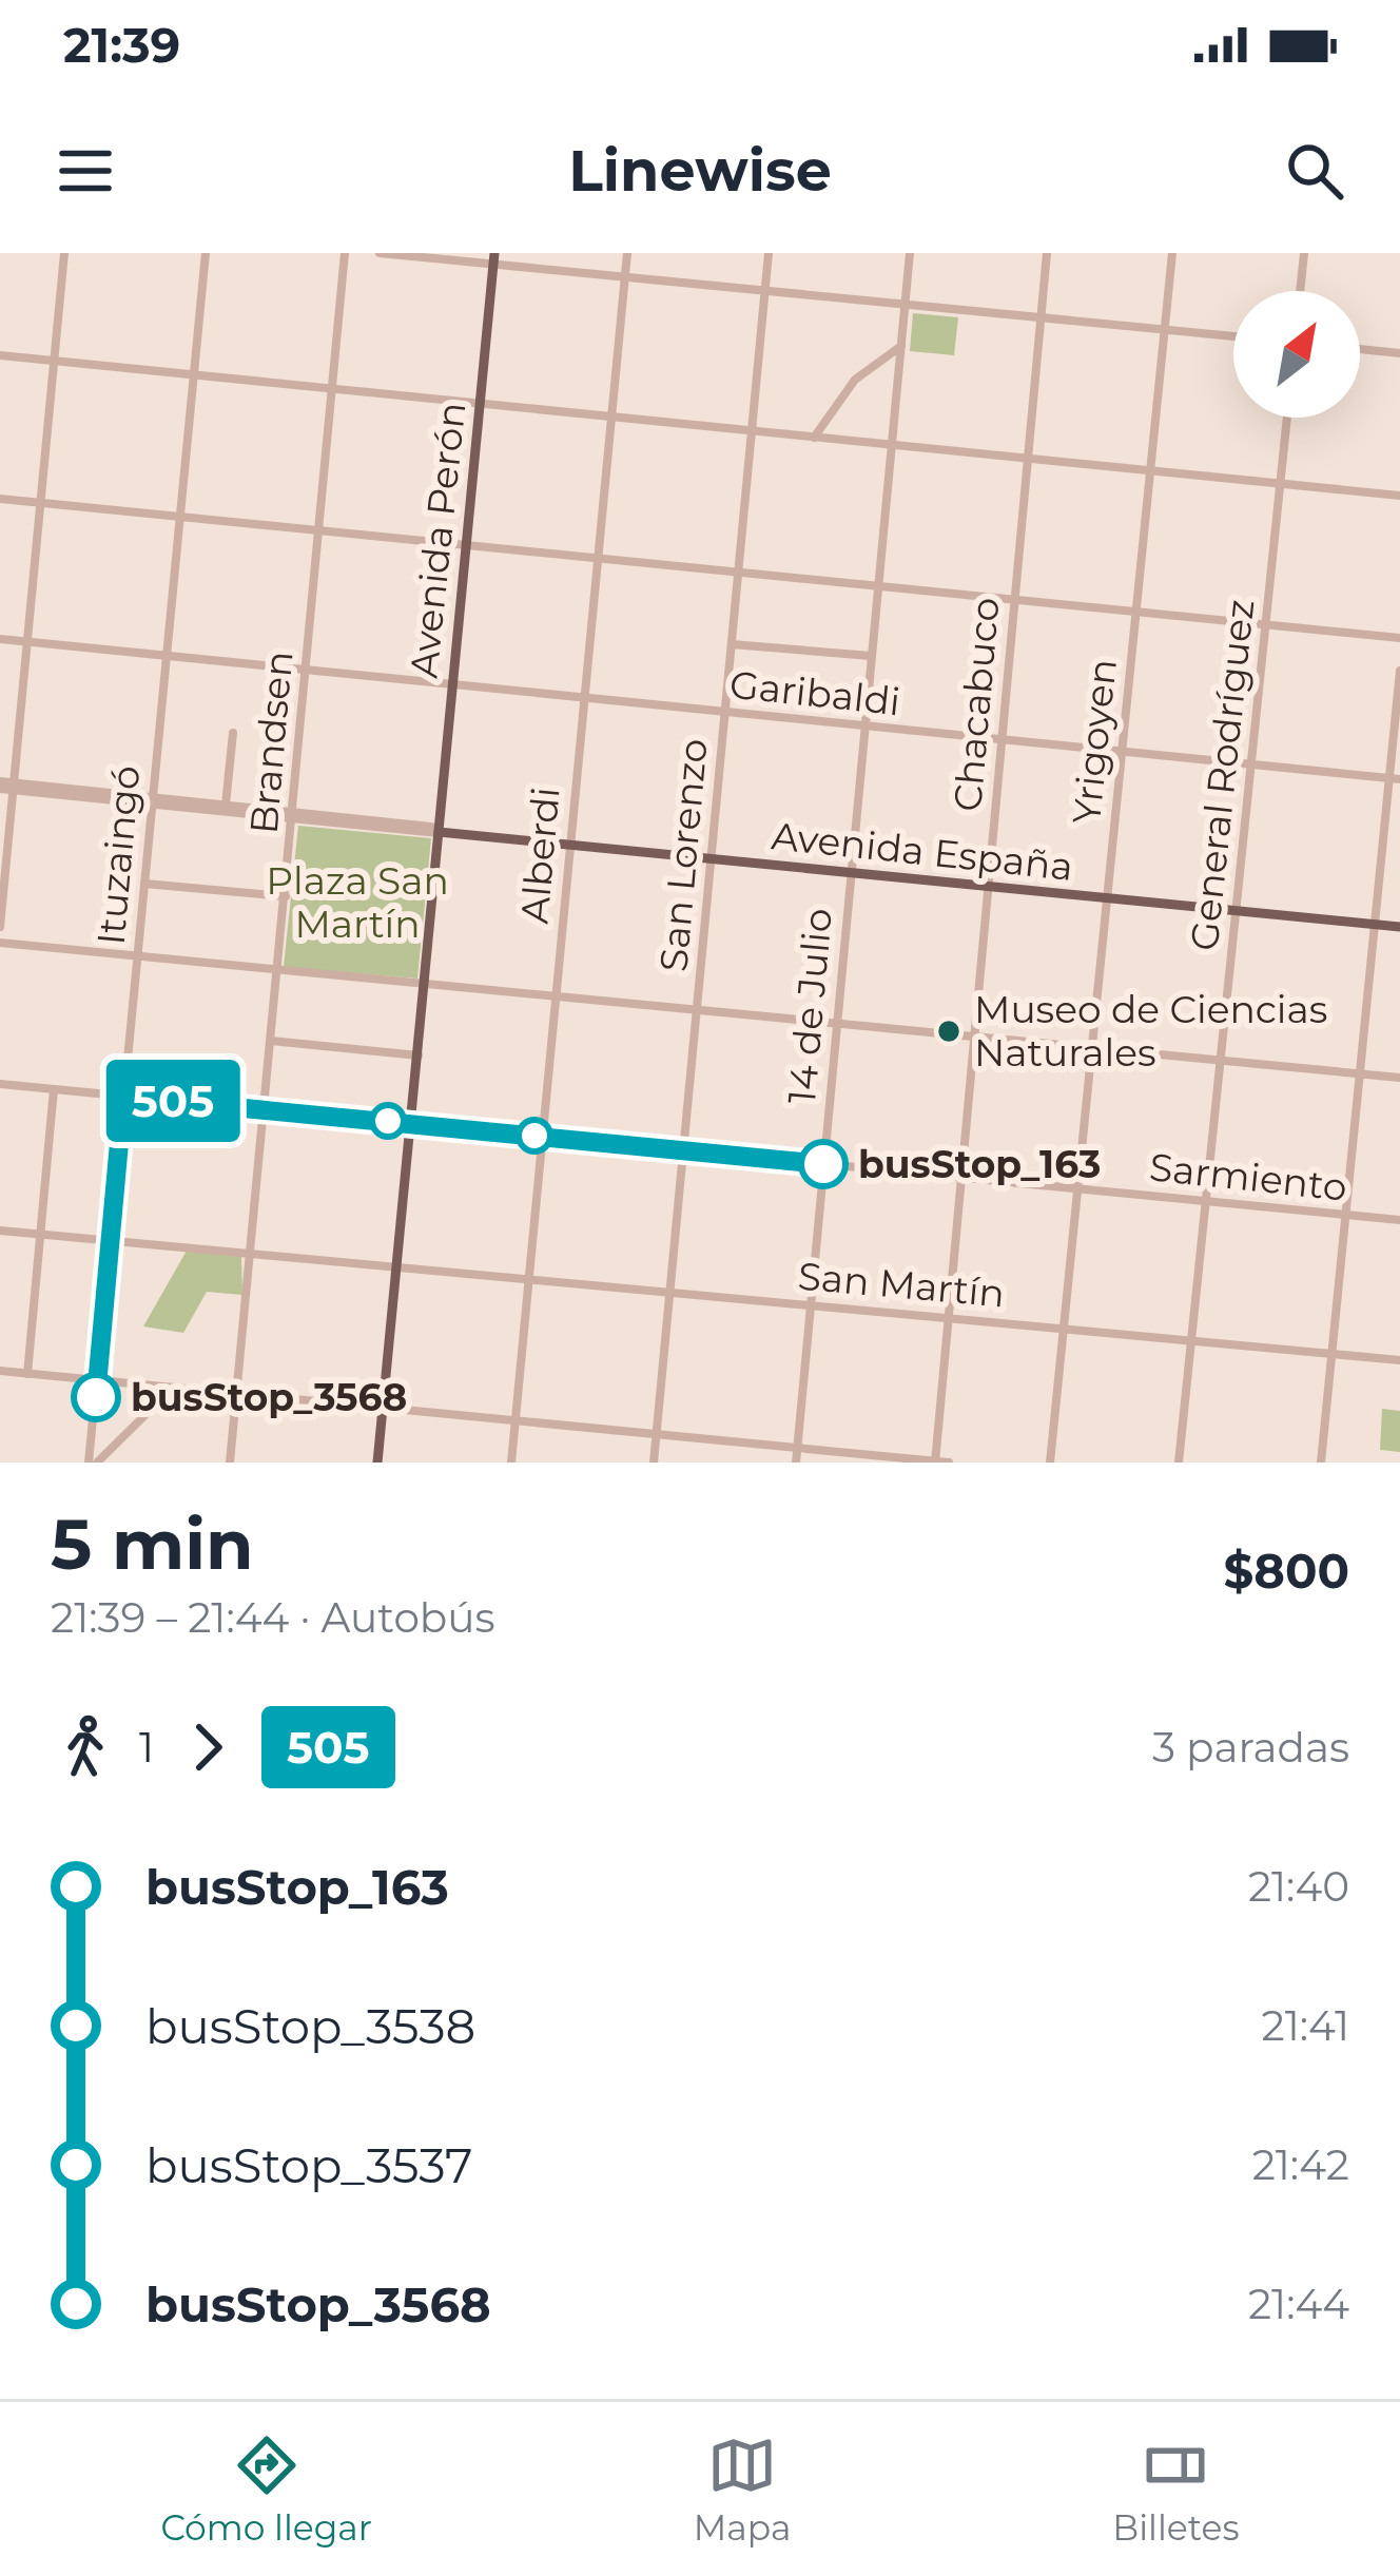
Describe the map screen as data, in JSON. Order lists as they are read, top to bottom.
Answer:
{
  "streets": {
    "main road": ["Avenida Perón", "Avenida España"],
    "street": [
      "Garibaldi",
      "Chacabuco",
      "Yrigoyen",
      "Brandsen",
      "General Rodríguez",
      "Ituzaingó",
      "Alberdi",
      "San Lorenzo",
      "14 de Julio",
      "Sarmiento",
      "San Martín"
    ]
  },
  "crossings": [
    ["Avenida Perón", "Garibaldi"],
    ["Avenida Perón", "Avenida España"],
    ["Avenida Perón", "Sarmiento"],
    ["Avenida Perón", "San Martín"],
    ["Garibaldi", "Chacabuco"],
    ["Garibaldi", "Yrigoyen"],
    ["Garibaldi", "Brandsen"],
    ["Garibaldi", "General Rodríguez"],
    ["Garibaldi", "Ituzaingó"],
    ["Garibaldi", "Alberdi"],
    ["Garibaldi", "San Lorenzo"],
    ["Garibaldi", "14 de Julio"],
    ["Chacabuco", "Avenida España"],
    ["Chacabuco", "Sarmiento"],
    ["Chacabuco", "San Martín"],
    ["Yrigoyen", "Avenida España"],
    ["Yrigoyen", "Sarmiento"],
    ["Yrigoyen", "San Martín"],
    ["Brandsen", "Sarmiento"],
    ["Brandsen", "San Martín"],
    ["General Rodríguez", "Avenida España"],
    ["General Rodríguez", "Sarmiento"],
    ["General Rodríguez", "San Martín"],
    ["Avenida España", "Alberdi"],
    ["Avenida España", "San Lorenzo"],
    ["Avenida España", "14 de Julio"],
    ["Ituzaingó", "Sarmiento"],
    ["Ituzaingó", "San Martín"],
    ["Alberdi", "Sarmiento"],
    ["Alberdi", "San Martín"],
    ["San Lorenzo", "Sarmiento"],
    ["San Lorenzo", "San Martín"],
    ["14 de Julio", "Sarmiento"],
    ["14 de Julio", "San Martín"]
  ],
  "parks": ["Plaza San Martín"],
  "places": ["Museo de Ciencias Naturales", "busStop_163", "busStop_3568"],
  "lines": ["bus line 505"],
  "north": "top right",
  "page": {
    "status": "21:39",
    "header": "Linewise",
    "on_map": "505",
    "heading": ["5 min", "21:39 – 21:44 · Autobús", "$800"],
    "legs": ["1", "505", "3 paradas"],
    "list": [
      {
        "name": "busStop_163",
        "value": "21:40"
      },
      {
        "name": "busStop_3538",
        "value": "21:41"
      },
      {
        "name": "busStop_3537",
        "value": "21:42"
      },
      {
        "name": "busStop_3568",
        "value": "21:44"
      }
    ],
    "tabs": ["Cómo llegar", "Mapa", "Billetes"]
  }
}
